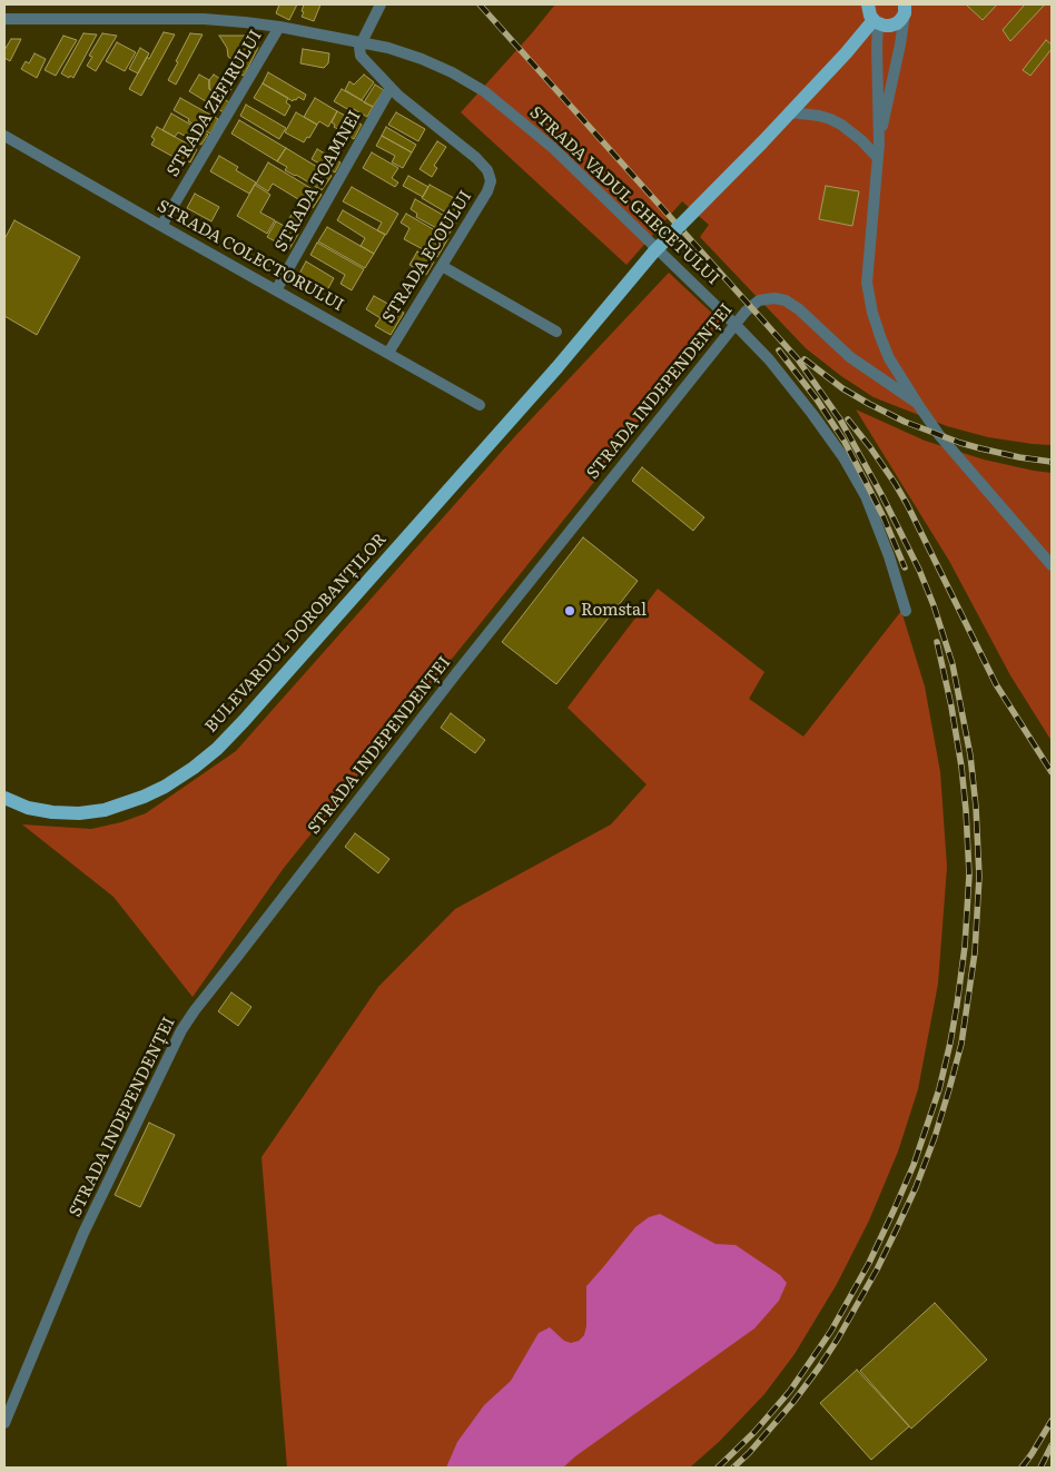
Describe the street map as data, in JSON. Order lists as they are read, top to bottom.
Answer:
{
  "streets": {
    "main road": ["BULEVARDUL DOROBANȚILOR"],
    "street": [
      "STRADA ZEFIRULUI",
      "STRADA TOAMNEI",
      "STRADA VADUL GHECETULUI",
      "STRADA COLECTORULUI",
      "STRADA ECOULUI",
      "STRADA INDEPENDENȚEI"
    ]
  },
  "crossings": [
    ["STRADA ZEFIRULUI", "STRADA VADUL GHECETULUI"],
    ["STRADA ZEFIRULUI", "STRADA COLECTORULUI"],
    ["STRADA TOAMNEI", "STRADA COLECTORULUI"],
    ["STRADA TOAMNEI", "STRADA ECOULUI"],
    ["STRADA VADUL GHECETULUI", "STRADA INDEPENDENȚEI"],
    ["STRADA COLECTORULUI", "STRADA ECOULUI"]
  ],
  "places": ["Romstal"]
}
